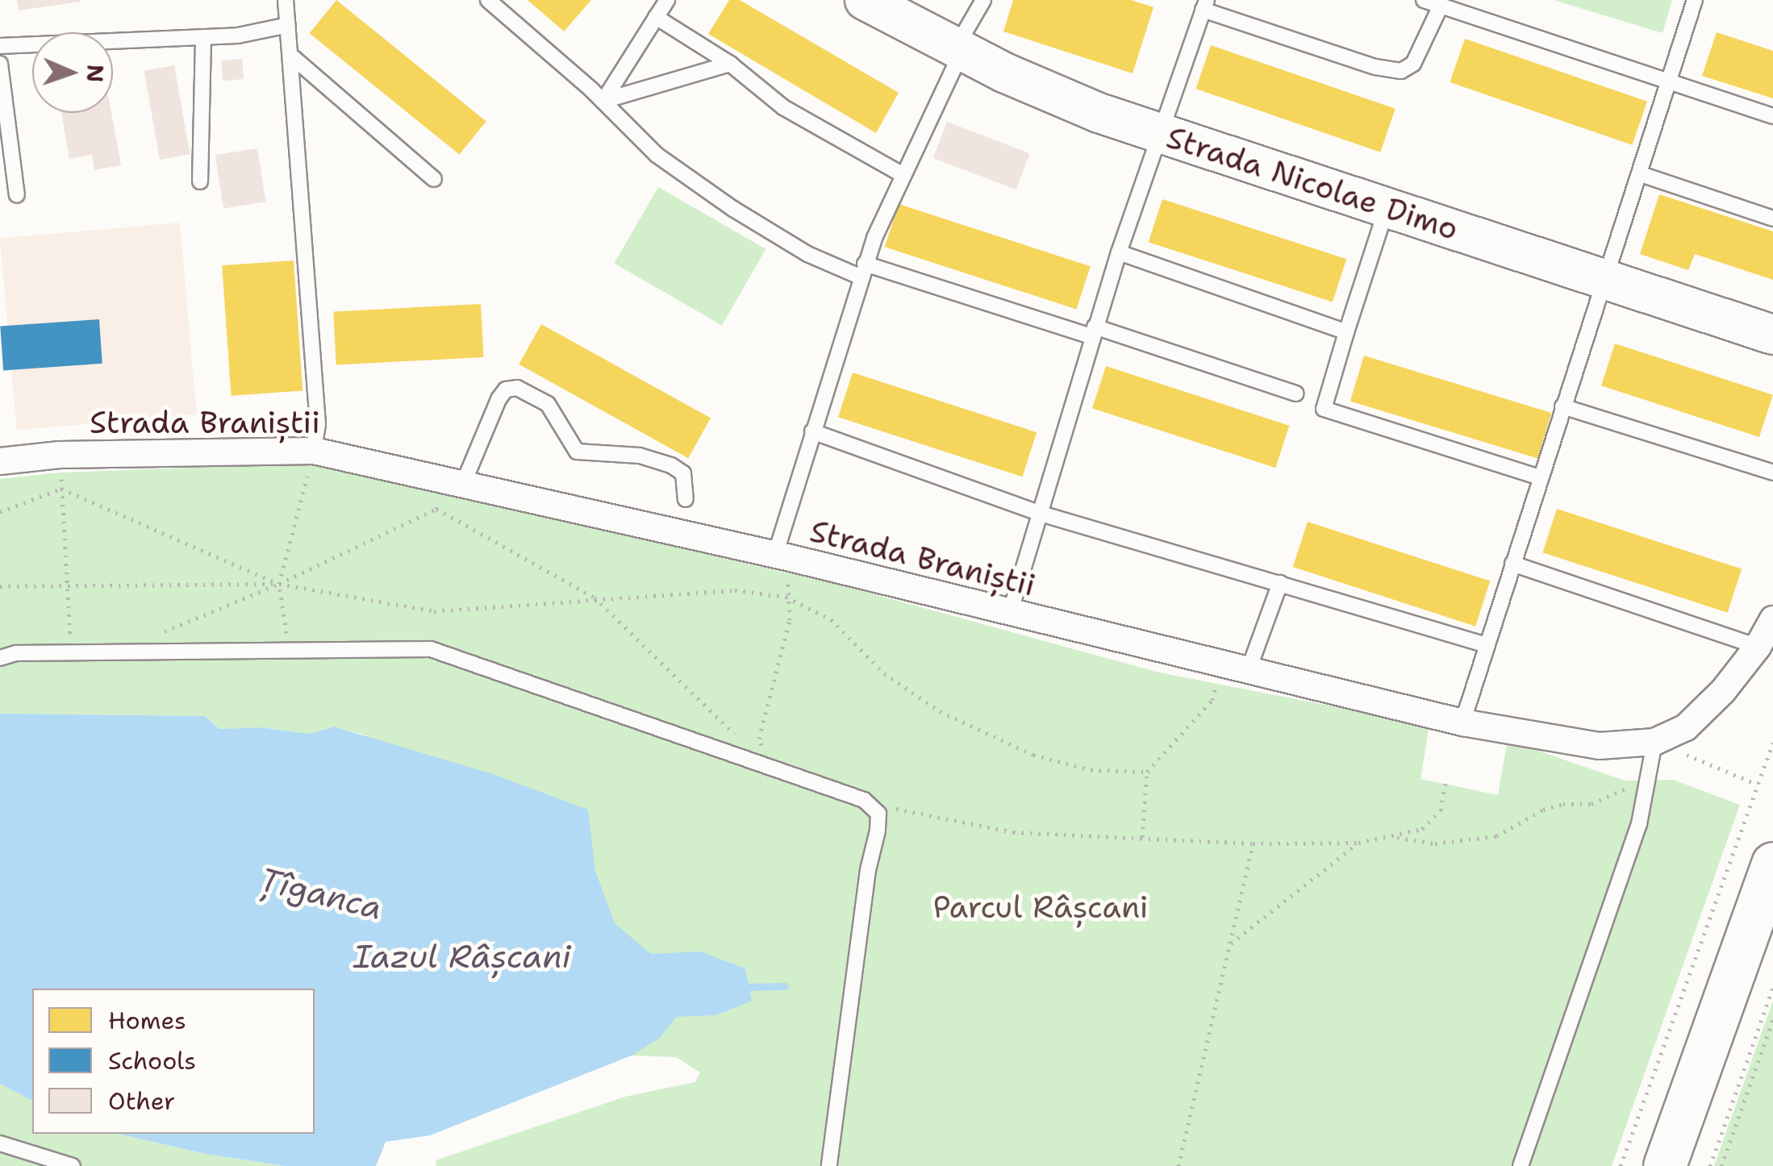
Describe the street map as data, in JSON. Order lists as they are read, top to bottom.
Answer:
{
  "streets": {
    "main road": ["Strada Nicolae Dimo"],
    "street": ["Strada Braniștii"]
  },
  "water": ["Țîganca", "Iazul Râșcani"],
  "parks": ["Parcul Râșcani"],
  "legend": ["Homes", "Schools", "Other"],
  "north": "right"
}
